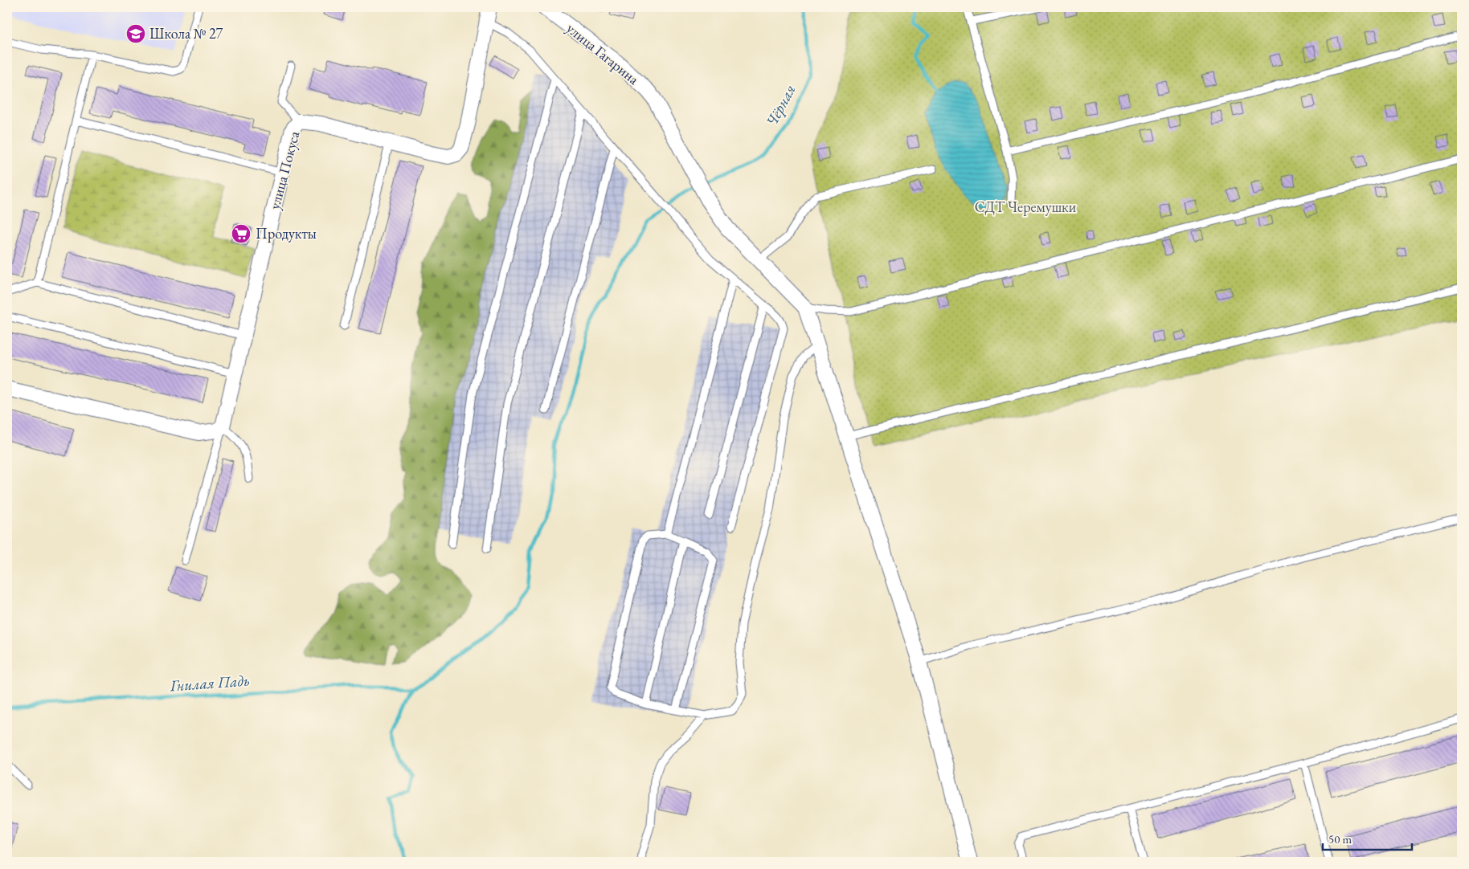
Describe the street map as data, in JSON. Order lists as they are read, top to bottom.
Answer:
{
  "streets": {
    "street": ["улица Гагарина", "улица Покуса"]
  },
  "water": ["Чёрная", "Гнилая Падь"],
  "parks": ["СДТ Черемушки"],
  "places": {
    "school or university": ["Школа № 27"],
    "supermarket": ["Продукты"]
  },
  "scale_bar": "50 m"
}
